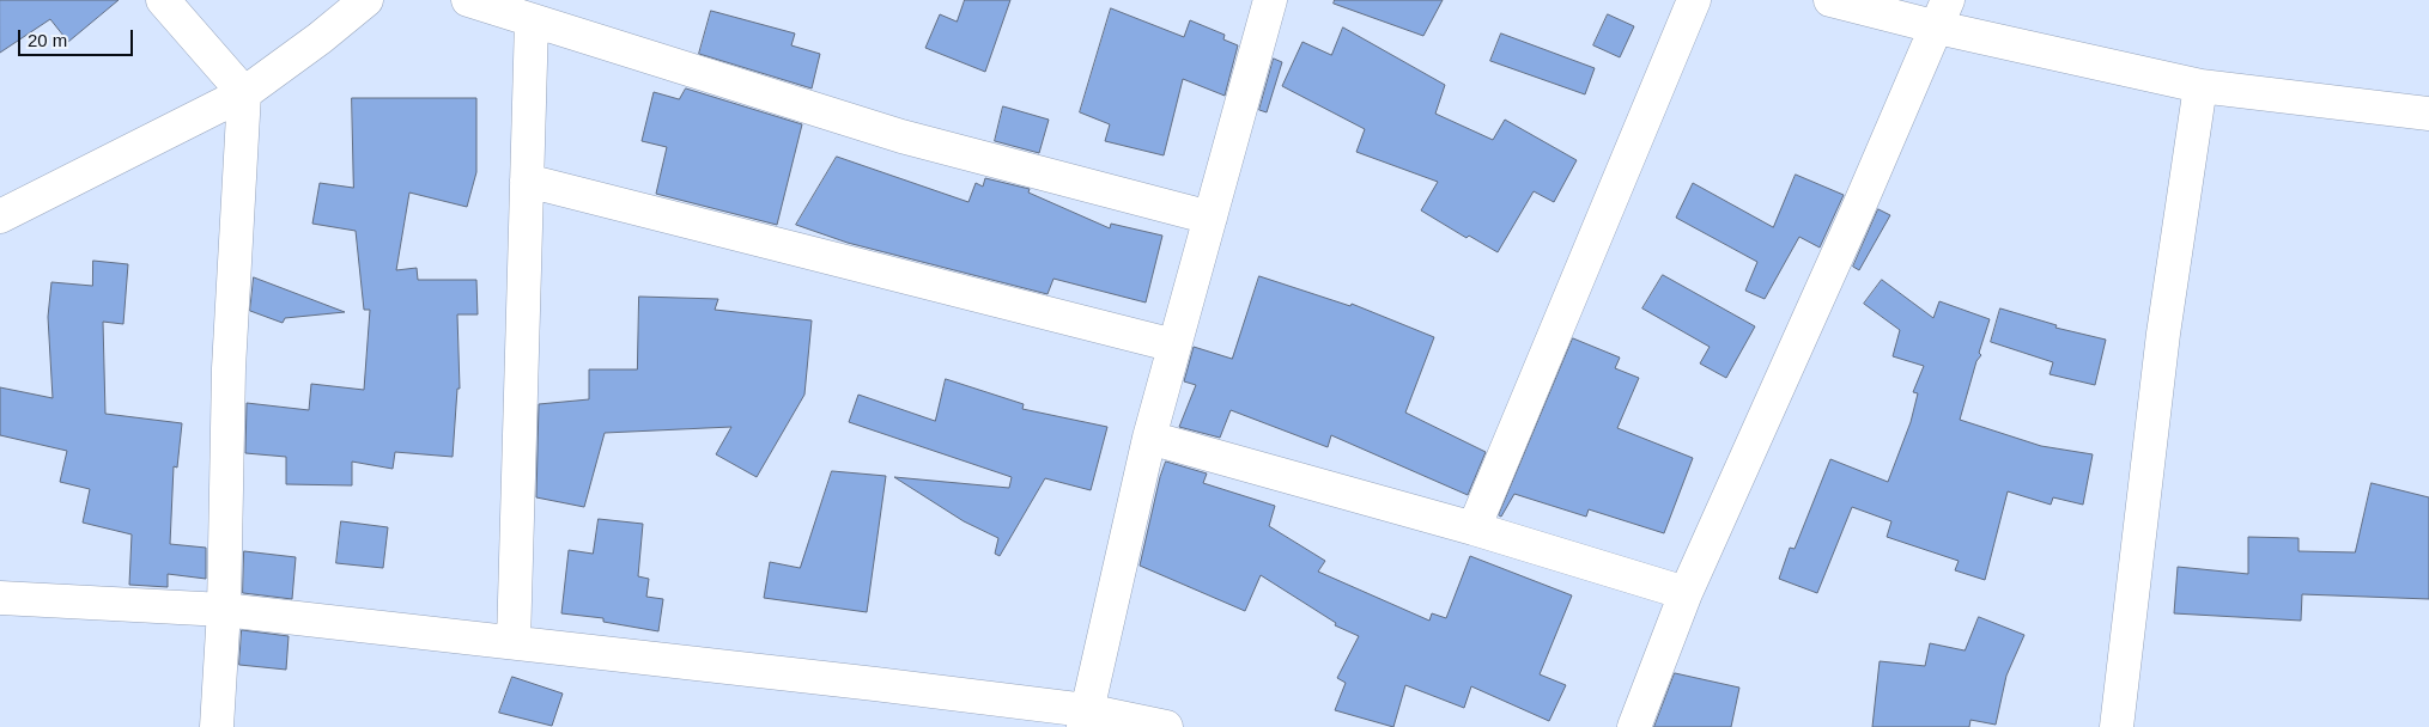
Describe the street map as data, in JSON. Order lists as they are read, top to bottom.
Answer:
{
  "scale_bar": "20 m"
}
